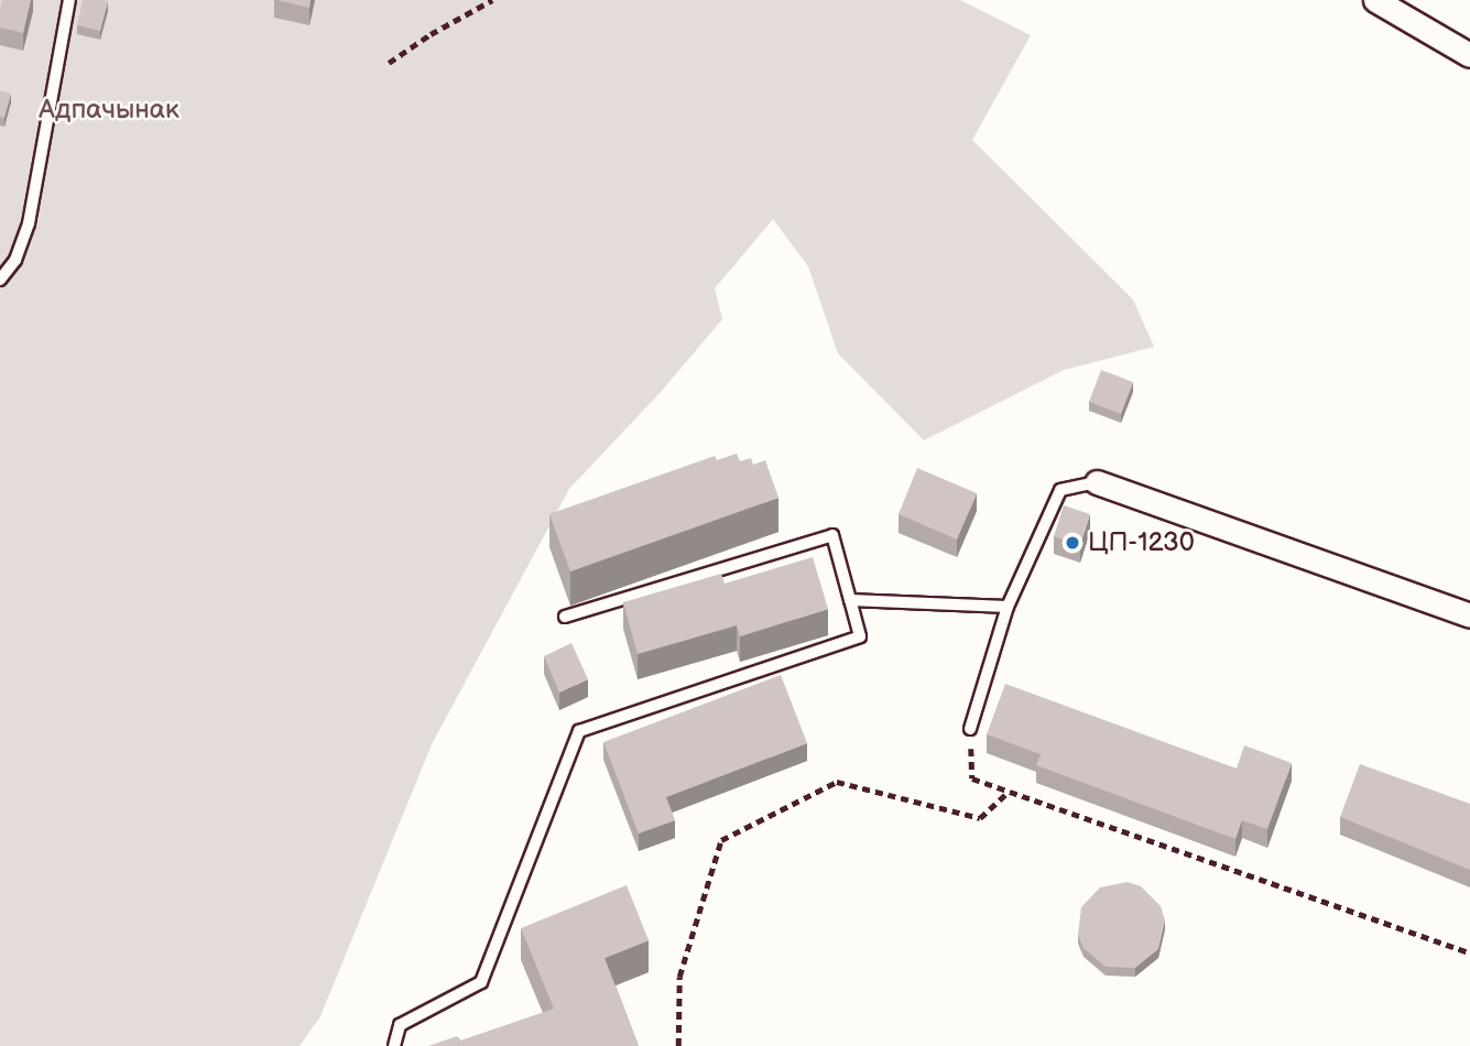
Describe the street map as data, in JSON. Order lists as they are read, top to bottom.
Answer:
{
  "parks": ["Адпачынак"],
  "places": ["ЦП-1230"]
}
